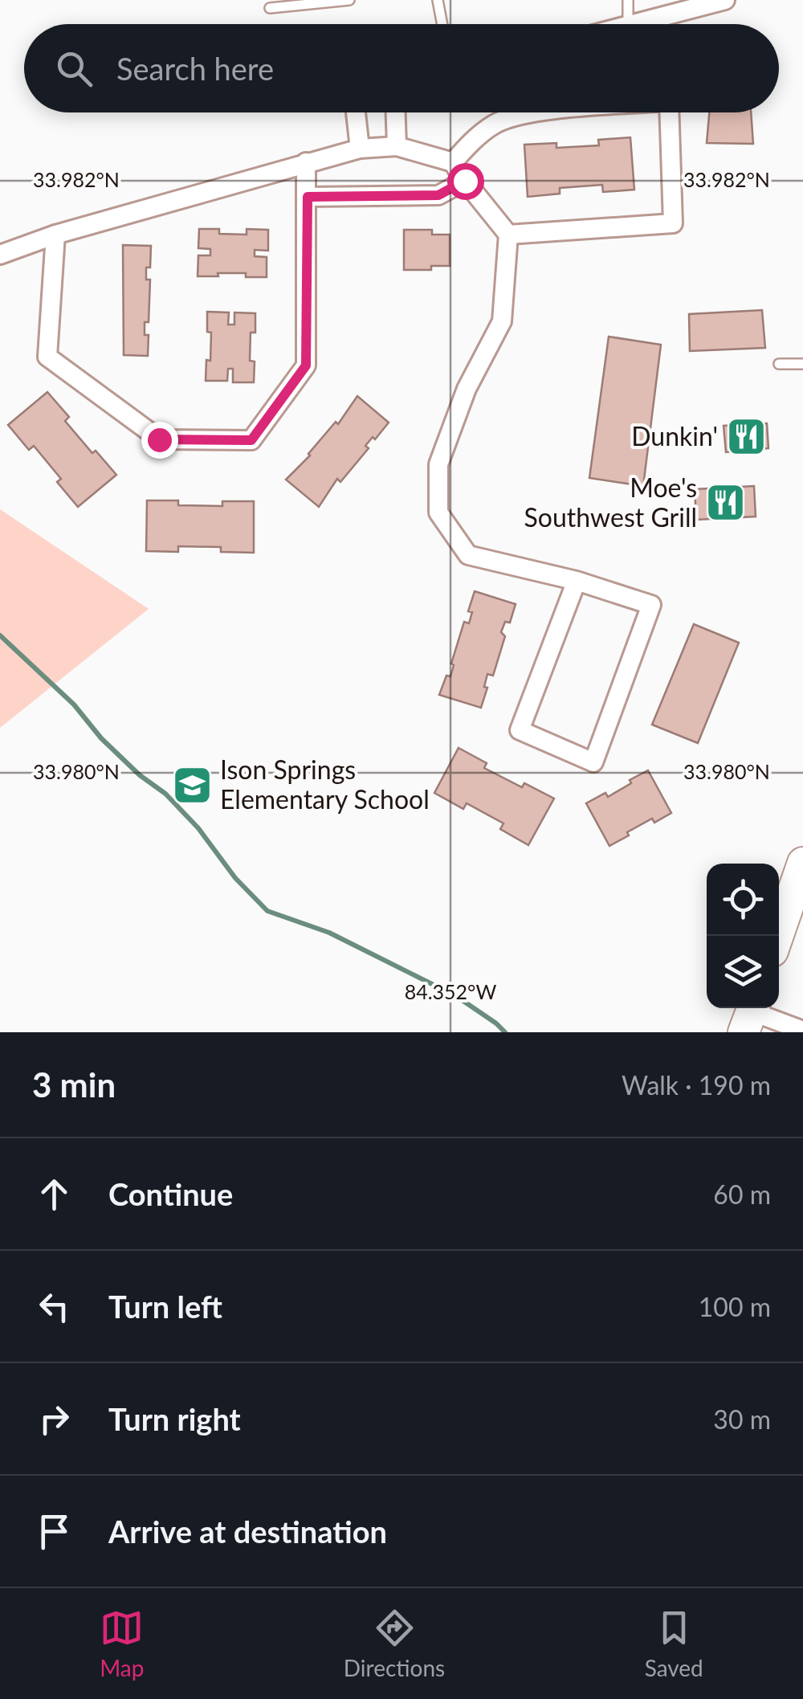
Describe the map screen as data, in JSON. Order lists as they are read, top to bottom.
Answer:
{
  "places": {
    "restaurant": ["Dunkin'", "Moe's Southwest Grill"],
    "school or university": ["Ison Springs Elementary School"]
  },
  "page": {
    "search": "Search here",
    "heading": ["3 min", "Walk · 190 m"],
    "list": [
      ["Continue", "60 m"],
      ["Turn left", "100 m"],
      ["Turn right", "30 m"],
      "Arrive at destination"
    ],
    "nav": ["Map", "Directions", "Saved"]
  },
  "coordinates": ["33.982°N", "33.980°N", "84.352°W"]
}
